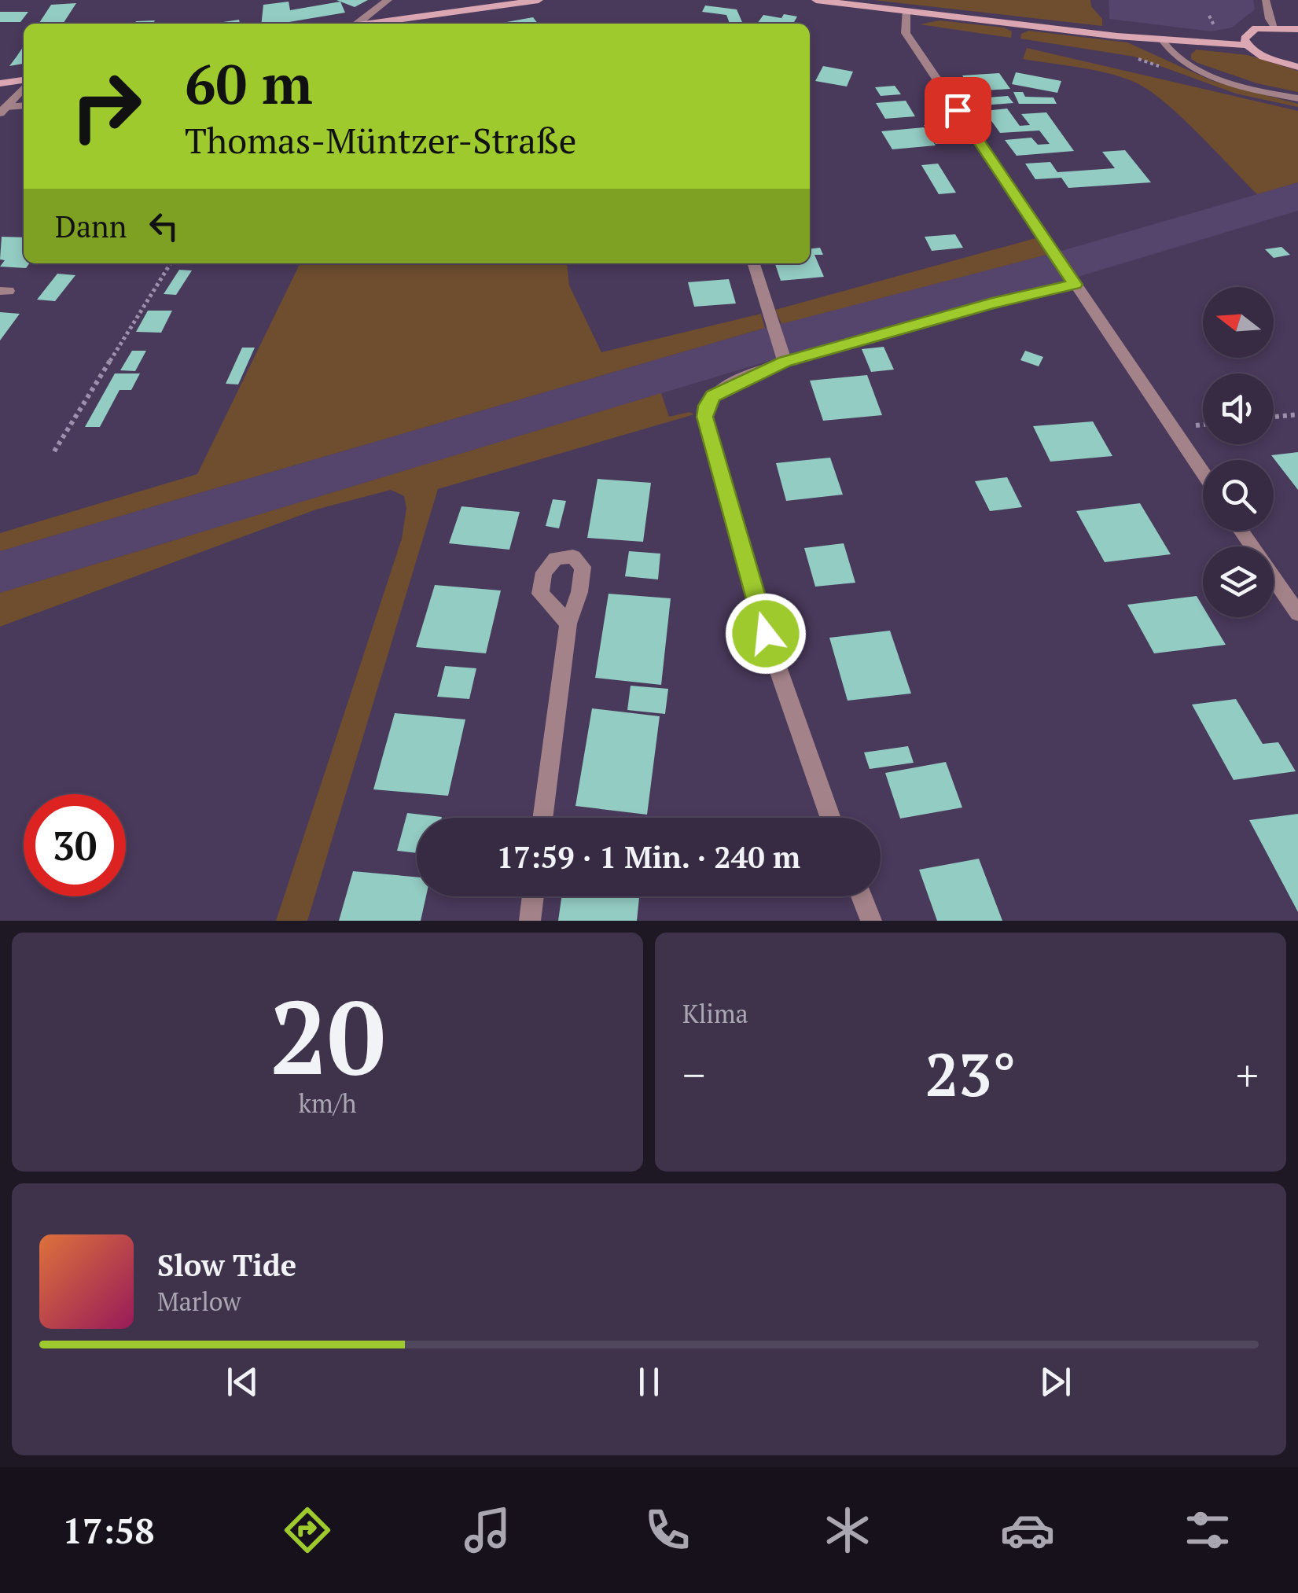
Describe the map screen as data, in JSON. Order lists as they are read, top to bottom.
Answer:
{
  "north": "left",
  "page": {
    "turn": ["60 m", "Thomas-Müntzer-Straße"],
    "then": "Dann",
    "limit": "30",
    "trip": "17:59 · 1 Min. · 240 m",
    "tile": [
      ["20", "km/h"],
      "Klima"
    ],
    "heat": ["−", "23°", "+"],
    "song": ["Slow Tide", "Marlow"],
    "tabs": "17:58"
  }
}
